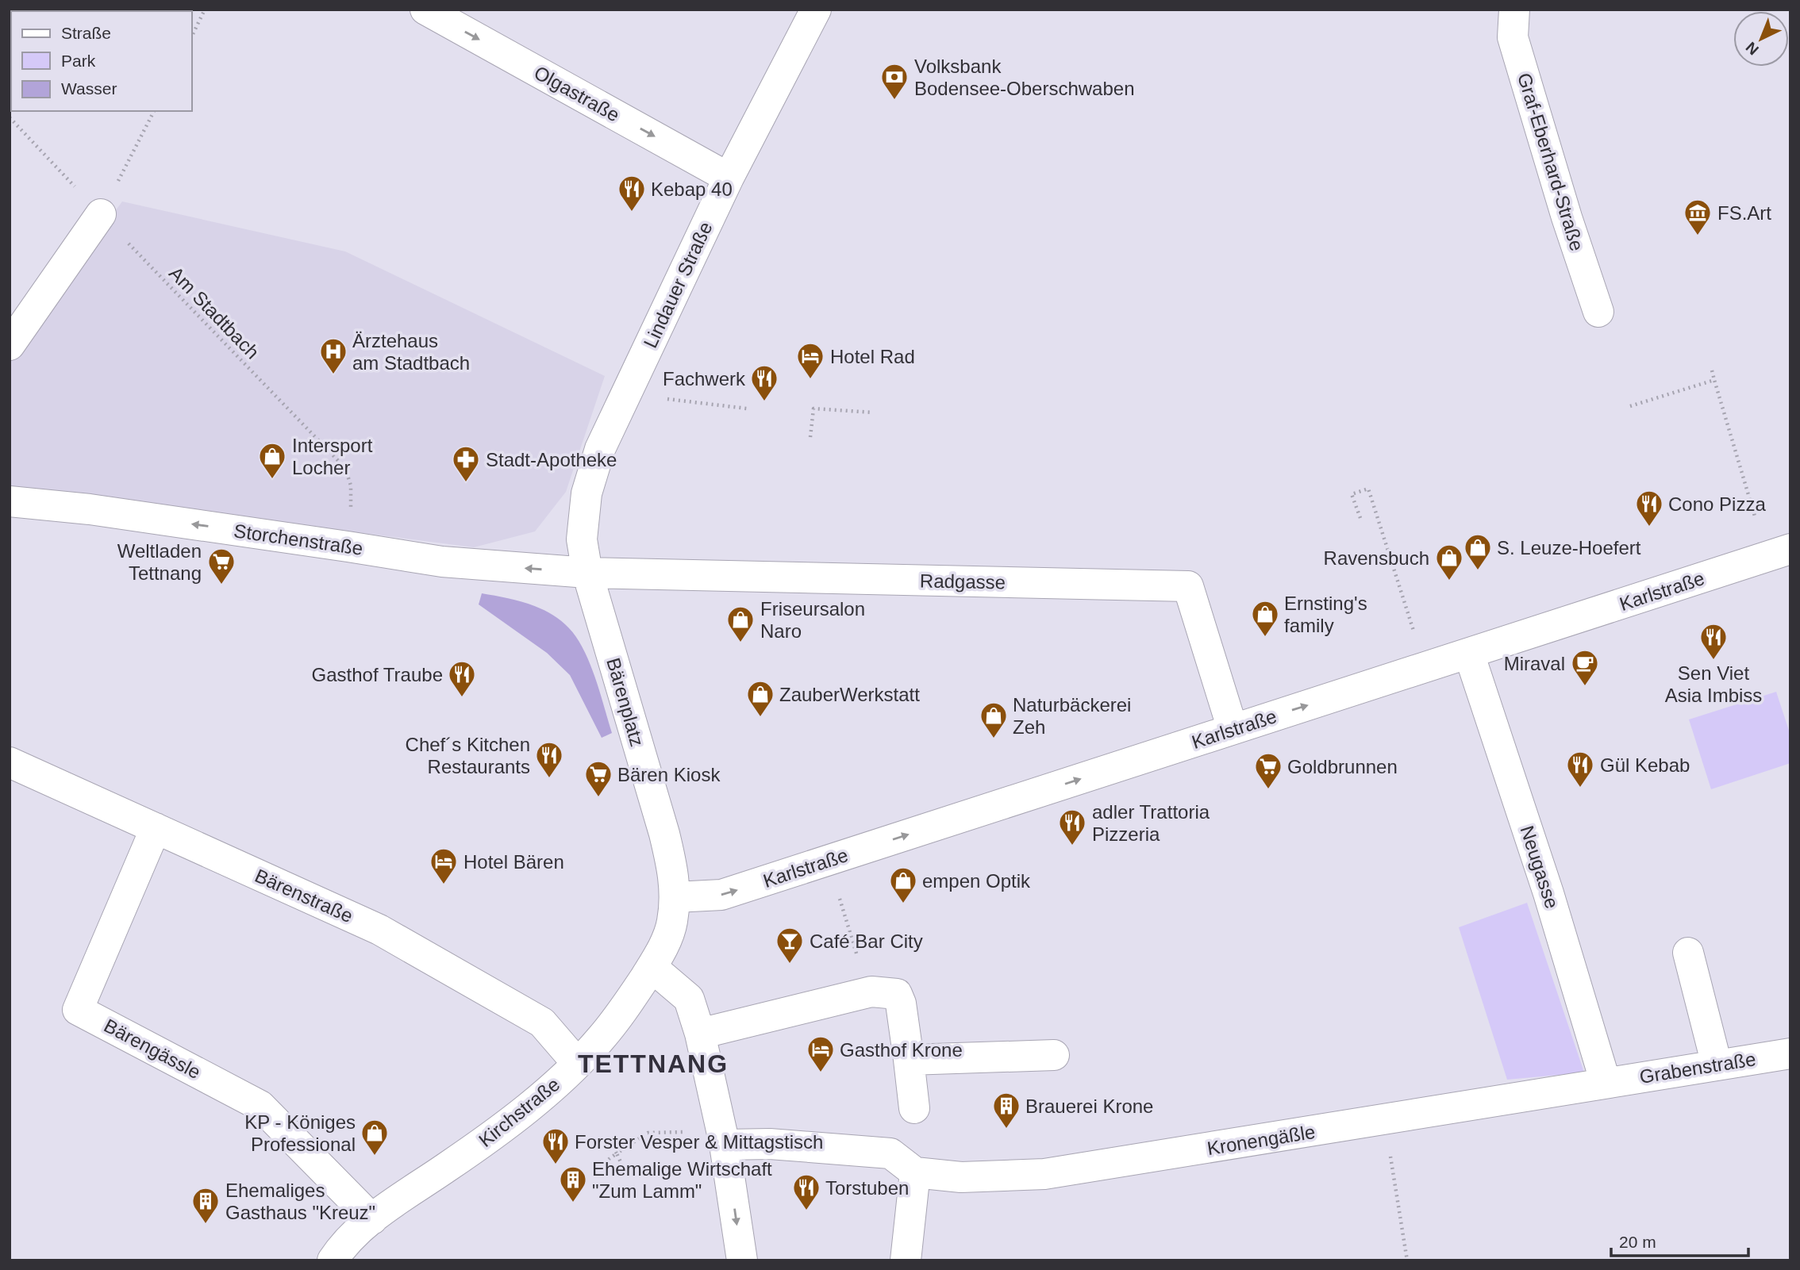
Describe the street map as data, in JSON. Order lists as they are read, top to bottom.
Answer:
{
  "streets": {
    "street": [
      "Olgastraße",
      "Graf-Eberhard-Straße",
      "Lindauer Straße",
      "Storchenstraße",
      "Radgasse",
      "Karlstraße",
      "Bärenplatz",
      "Neugasse",
      "Bärenstraße",
      "Bärengässle",
      "Grabenstraße",
      "Kirchstraße",
      "Kronengäßle"
    ],
    "path": ["Am Stadtbach"]
  },
  "crossings": [
    ["Olgastraße", "Lindauer Straße"],
    ["Lindauer Straße", "Storchenstraße"],
    ["Lindauer Straße", "Radgasse"],
    ["Lindauer Straße", "Bärenplatz"],
    ["Am Stadtbach", "Storchenstraße"],
    ["Storchenstraße", "Radgasse"],
    ["Storchenstraße", "Bärenplatz"],
    ["Radgasse", "Karlstraße"],
    ["Radgasse", "Bärenplatz"],
    ["Karlstraße", "Bärenplatz"],
    ["Karlstraße", "Neugasse"],
    ["Karlstraße", "Kirchstraße"],
    ["Bärenplatz", "Kirchstraße"],
    ["Neugasse", "Grabenstraße"],
    ["Neugasse", "Kronengäßle"],
    ["Bärenstraße", "Bärengässle"],
    ["Bärenstraße", "Kirchstraße"],
    ["Bärengässle", "Kirchstraße"],
    ["Grabenstraße", "Kronengäßle"]
  ],
  "one_way": ["Olgastraße", "Storchenstraße", "Karlstraße"],
  "districts": ["TETTNANG"],
  "places": {
    "bank": ["Volksbank Bodensee-Oberschwaben"],
    "restaurant": [
      "Kebap 40",
      "Fachwerk",
      "Cono Pizza",
      "Sen Viet Asia Imbiss",
      "Gasthof Traube",
      "Chef´s Kitchen Restaurants",
      "Gül Kebab",
      "adler Trattoria Pizzeria",
      "Forster Vesper & Mittagstisch",
      "Torstuben"
    ],
    "museum": ["FS.Art"],
    "hospital": ["Ärztehaus am Stadtbach"],
    "hotel": ["Hotel Rad", "Hotel Bären", "Gasthof Krone"],
    "shop": [
      "Intersport Locher",
      "S. Leuze-Hoefert",
      "Ravensbuch",
      "Ernsting's family",
      "Friseursalon Naro",
      "ZauberWerkstatt",
      "Naturbäckerei Zeh",
      "empen Optik",
      "KP - Königes Professional"
    ],
    "pharmacy": ["Stadt-Apotheke"],
    "supermarket": ["Weltladen Tettnang", "Goldbrunnen", "Bären Kiosk"],
    "cafe": ["Miraval"],
    "bar": ["Café Bar City"],
    "building": ["Brauerei Krone", "Ehemalige Wirtschaft \"Zum Lamm\"", "Ehemaliges Gasthaus \"Kreuz\""]
  },
  "legend": ["Straße", "Park", "Wasser"],
  "scale_bar": "20 m",
  "north": "bottom left"
}
